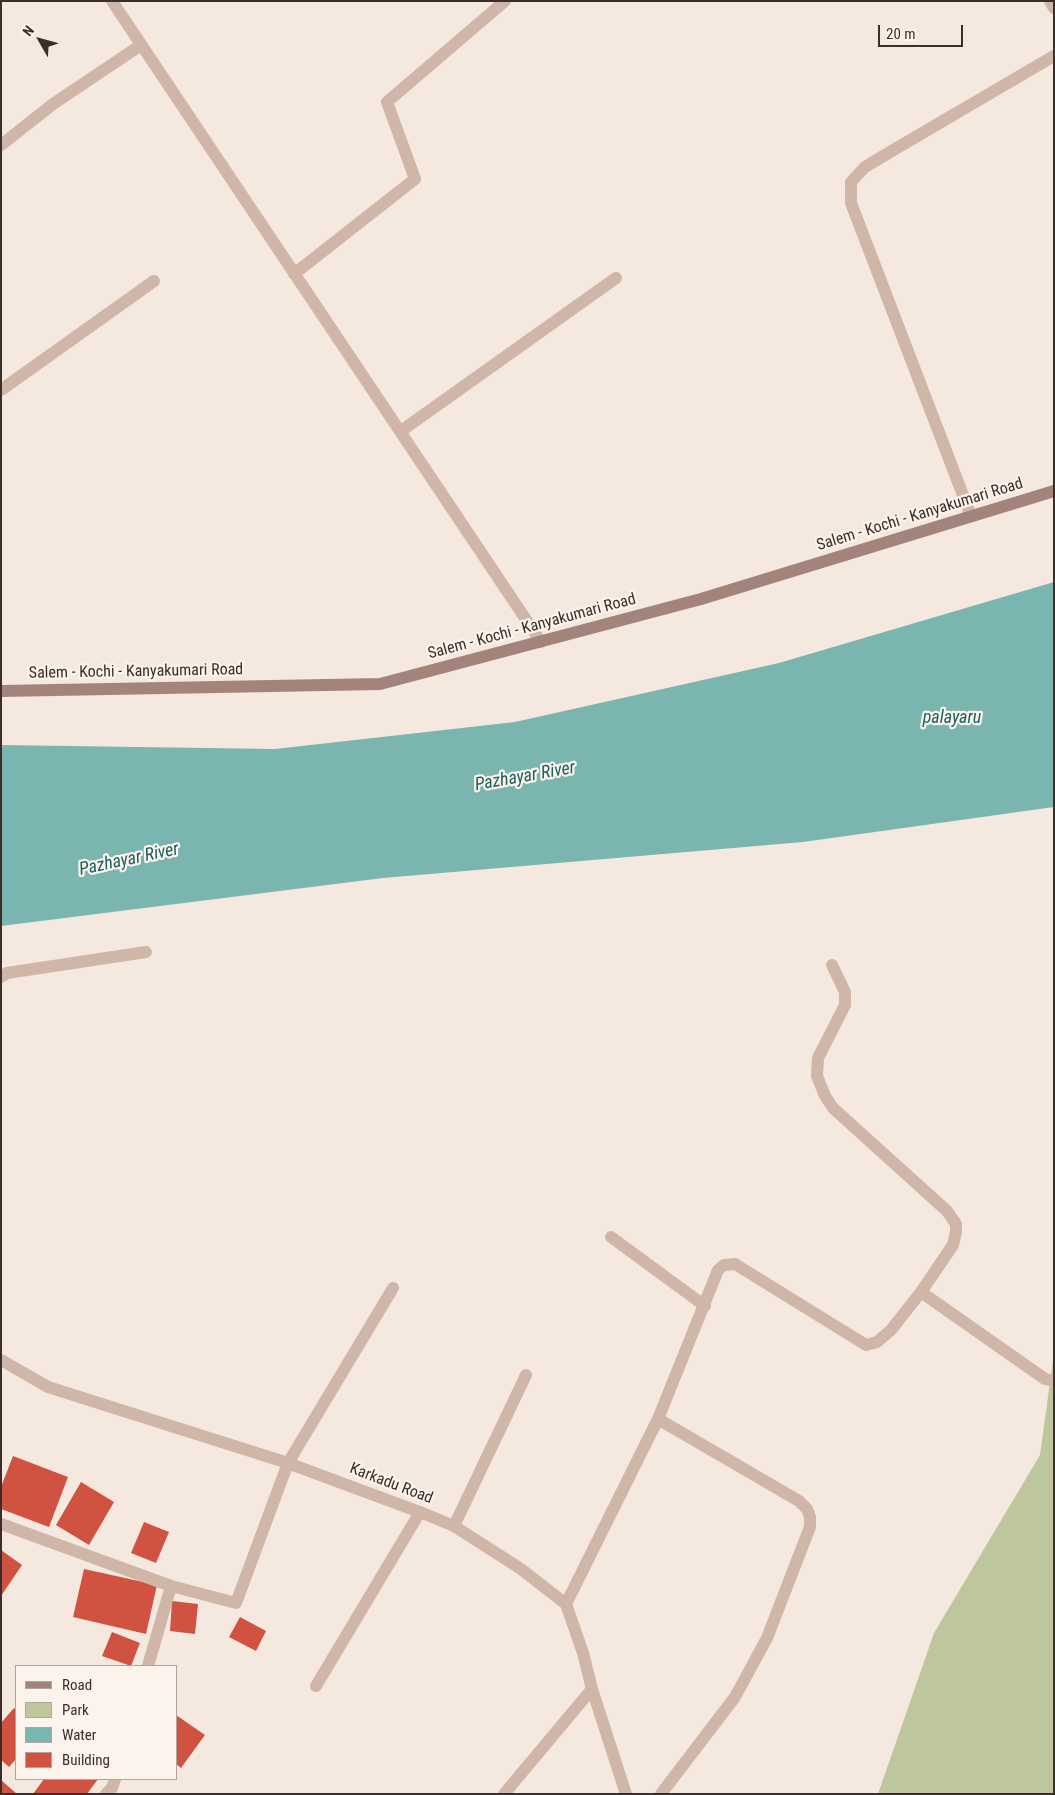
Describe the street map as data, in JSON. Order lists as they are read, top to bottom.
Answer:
{
  "streets": {
    "main road": ["Salem - Kochi - Kanyakumari Road"],
    "street": ["Karkadu Road"]
  },
  "water": ["palayaru", "Pazhayar River"],
  "legend": [
    "Road",
    "Park",
    "Water",
    "Building"
  ],
  "scale_bar": "20 m",
  "north": "top left"
}
